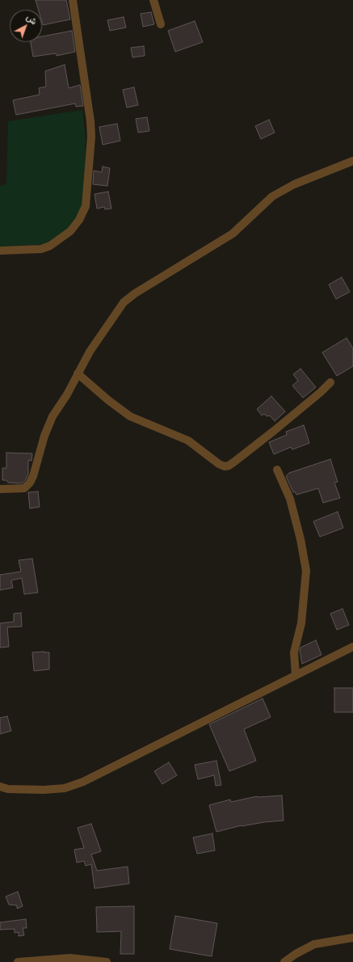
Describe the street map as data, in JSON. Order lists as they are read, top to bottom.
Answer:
{
  "north": "top right"
}
